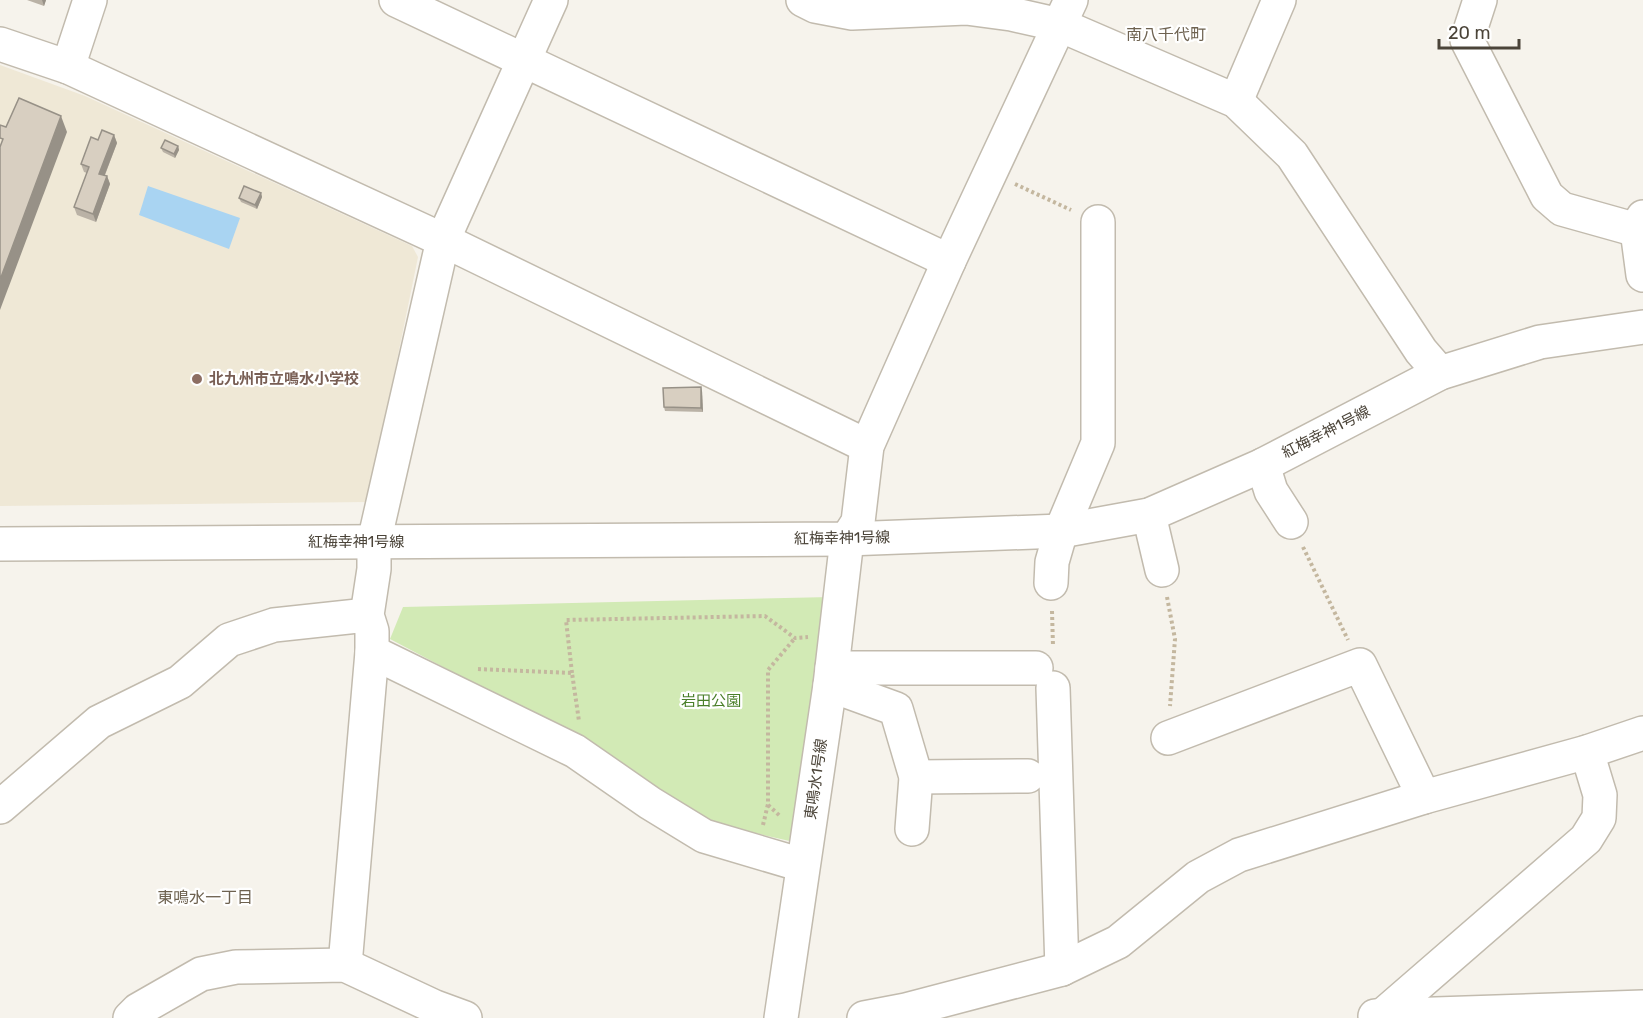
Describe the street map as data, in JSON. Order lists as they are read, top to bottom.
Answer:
{
  "streets": {
    "street": ["紅梅幸神1号線", "東鳴水1号線"]
  },
  "crossings": [
    ["紅梅幸神1号線", "東鳴水1号線"]
  ],
  "districts": ["南八千代町", "東鳴水一丁目"],
  "parks": ["岩田公園"],
  "places": ["北九州市立鳴水小学校"],
  "scale_bar": "20 m"
}
